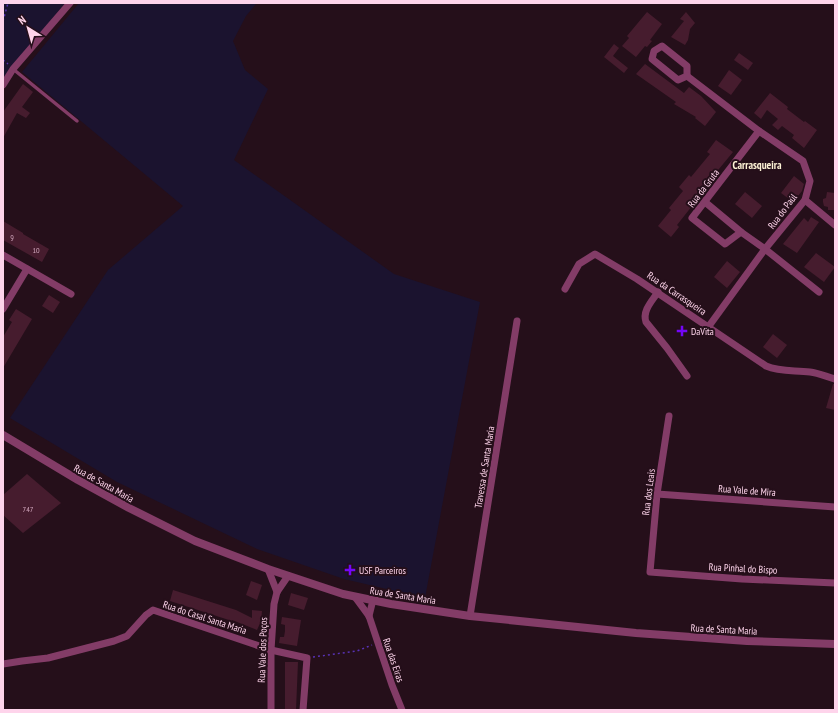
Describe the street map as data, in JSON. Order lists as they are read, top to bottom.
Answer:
{
  "streets": {
    "street": [
      "Rua da Gruta",
      "Rua do Paúl",
      "Rua da Carrasqueira",
      "Travessa de Santa Maria",
      "Rua de Santa Maria",
      "Rua Vale de Mira",
      "Rua dos Leais",
      "Rua Pinhal do Bispo",
      "Rua do Casal Santa Maria",
      "Rua Vale dos Poços",
      "Rua das Eiras"
    ]
  },
  "crossings": [
    ["Rua da Gruta", "Rua do Paúl"],
    ["Rua do Paúl", "Rua da Carrasqueira"],
    ["Travessa de Santa Maria", "Rua de Santa Maria"],
    ["Rua de Santa Maria", "Rua Vale dos Poços"],
    ["Rua de Santa Maria", "Rua das Eiras"],
    ["Rua Vale de Mira", "Rua dos Leais"],
    ["Rua dos Leais", "Rua Pinhal do Bispo"],
    ["Rua do Casal Santa Maria", "Rua Vale dos Poços"]
  ],
  "districts": ["Carrasqueira"],
  "places": {
    "health": ["DaVita", "USF Parceiros"]
  },
  "house_numbers": ["9", "10", "747"],
  "north": "top left"
}
